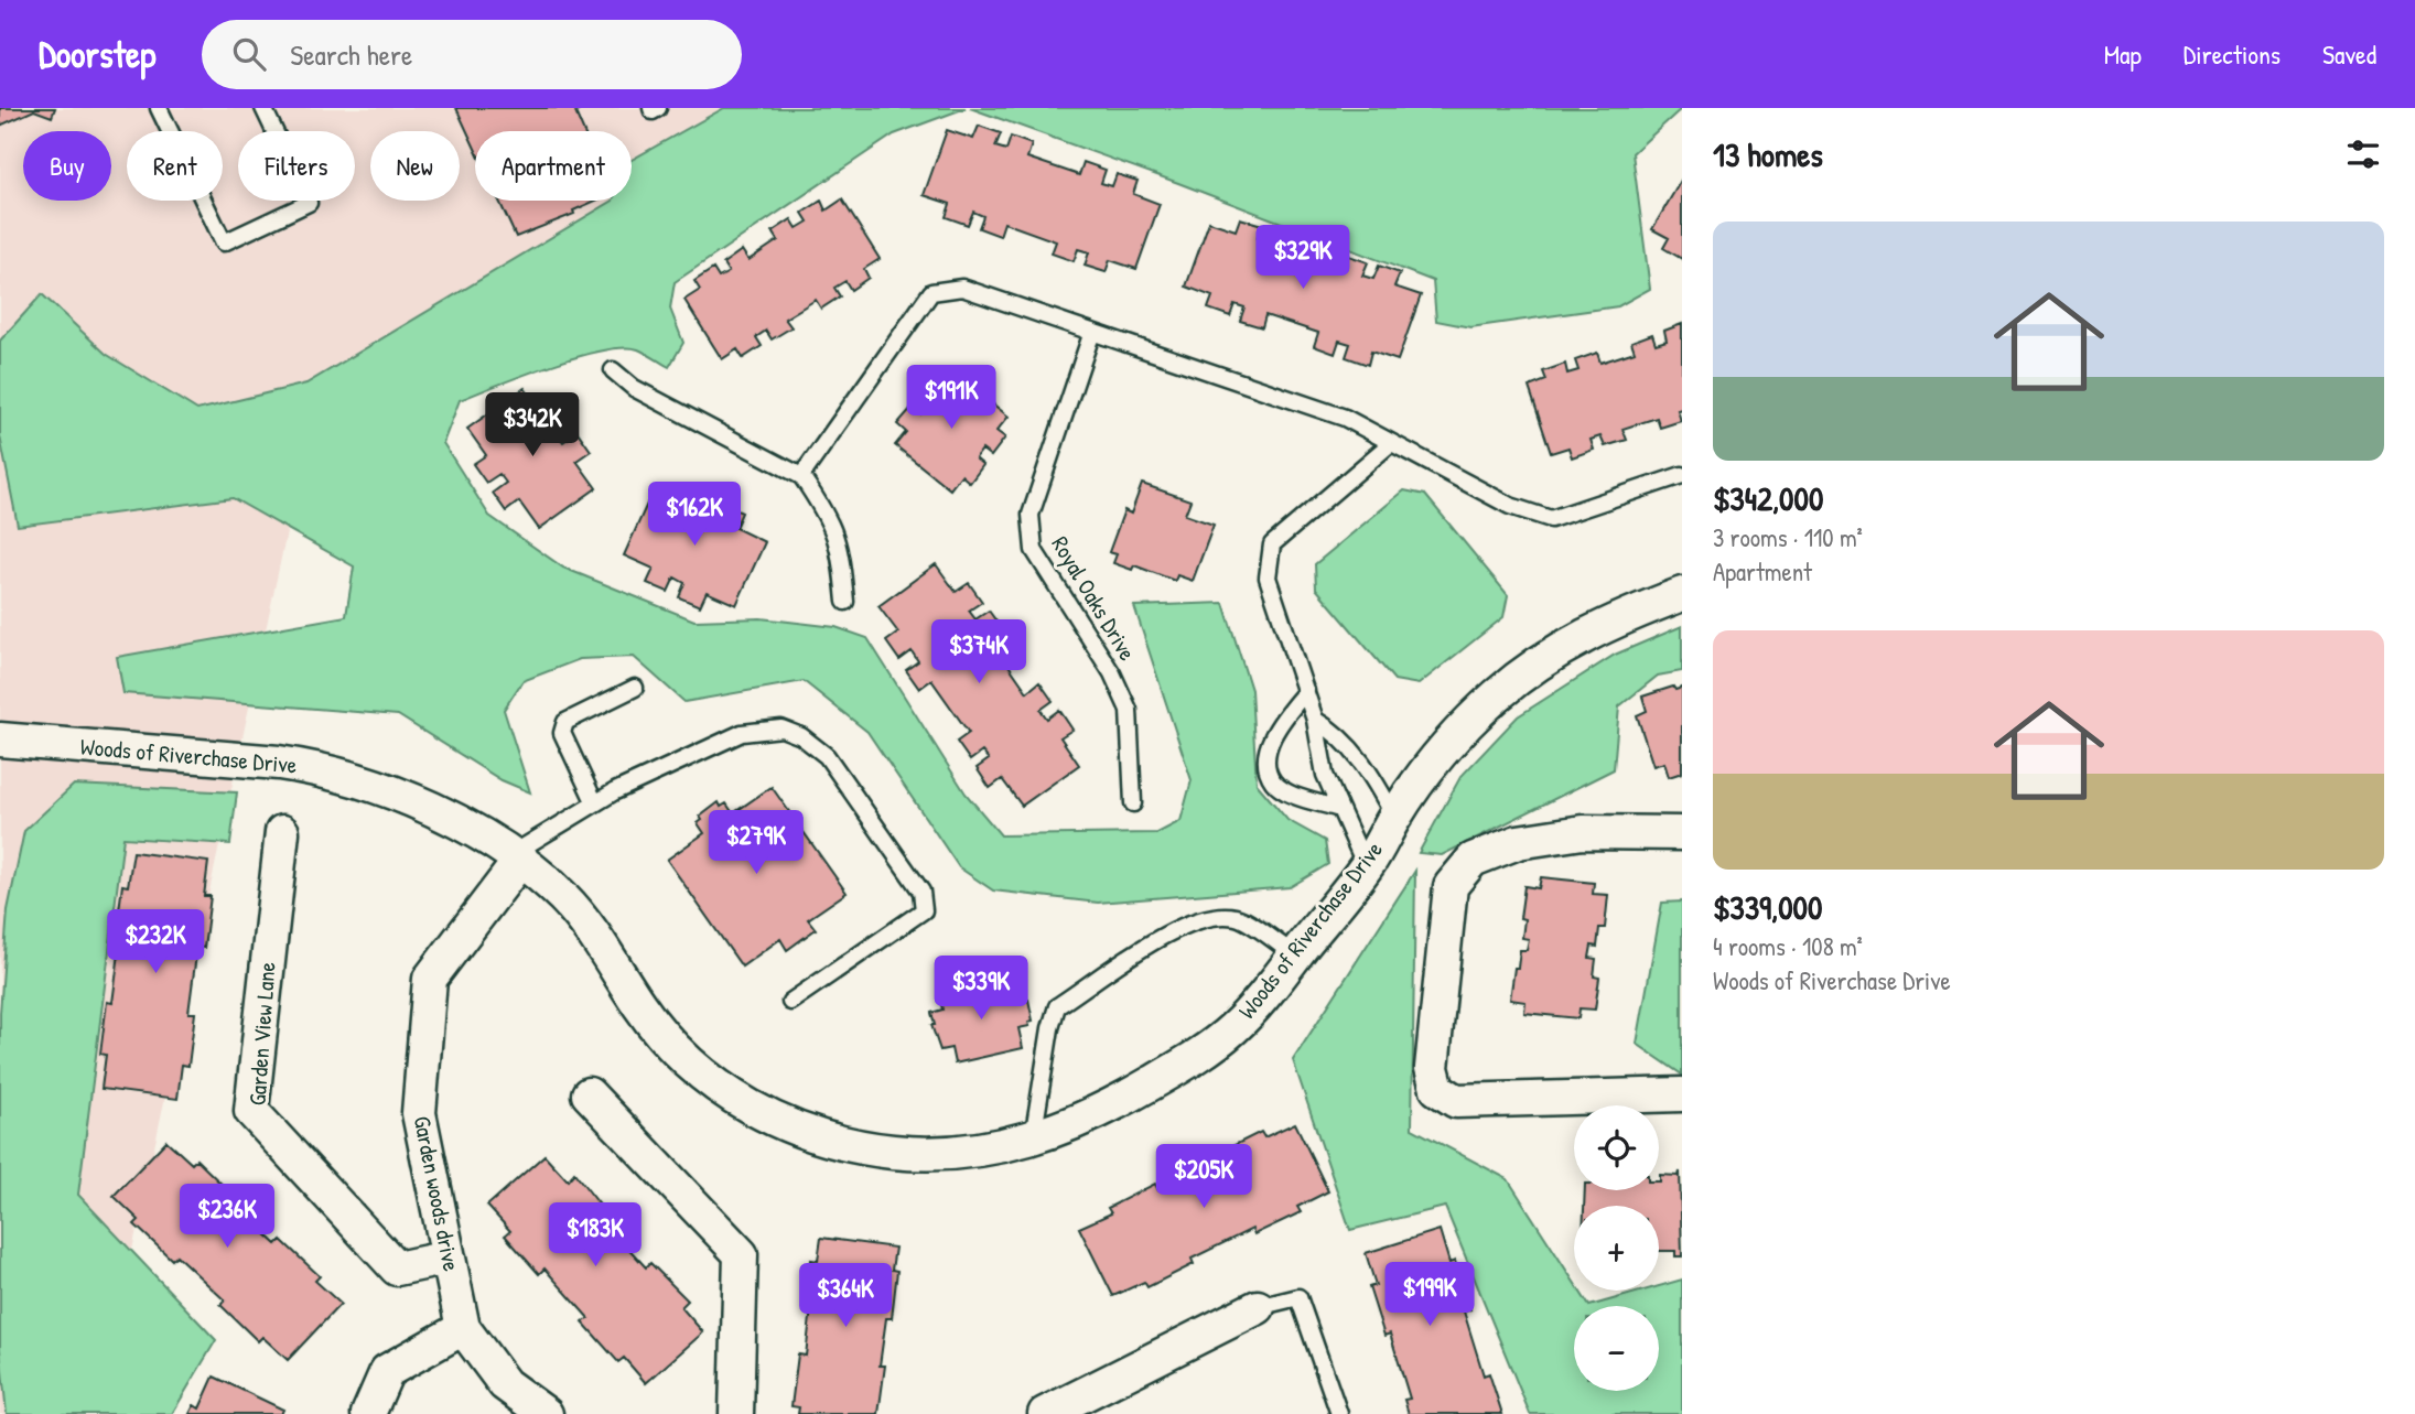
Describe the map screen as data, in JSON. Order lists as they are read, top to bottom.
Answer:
{
  "streets": {
    "street": ["Woods of Riverchase Drive", "Garden View Lane", "Garden woods drive"],
    "lane": ["Royal Oaks Drive"]
  },
  "crossings": [
    ["Woods of Riverchase Drive", "Garden woods drive"],
    ["Garden View Lane", "Garden woods drive"]
  ],
  "page": {
    "header": "Doorstep",
    "search": "Search here",
    "nav": ["Map", "Directions", "Saved"],
    "heading": "13 homes",
    "chip": [
      "Buy",
      "Rent",
      "Filters",
      "New",
      "Apartment"
    ],
    "list": [
      {
        "name": "$342,000",
        "note": "3 rooms · 110 m² · Apartment"
      },
      {
        "name": "$339,000",
        "note": "4 rooms · 108 m² · Woods of Riverchase Drive"
      }
    ],
    "price": [
      "$329K",
      "$191K",
      "$342K",
      "$162K",
      "$374K",
      "$279K",
      "$232K",
      "$339K",
      "$205K",
      "$236K",
      "$183K",
      "$199K",
      "$364K"
    ],
    "map_buttons": ["+", "−"]
  }
}
